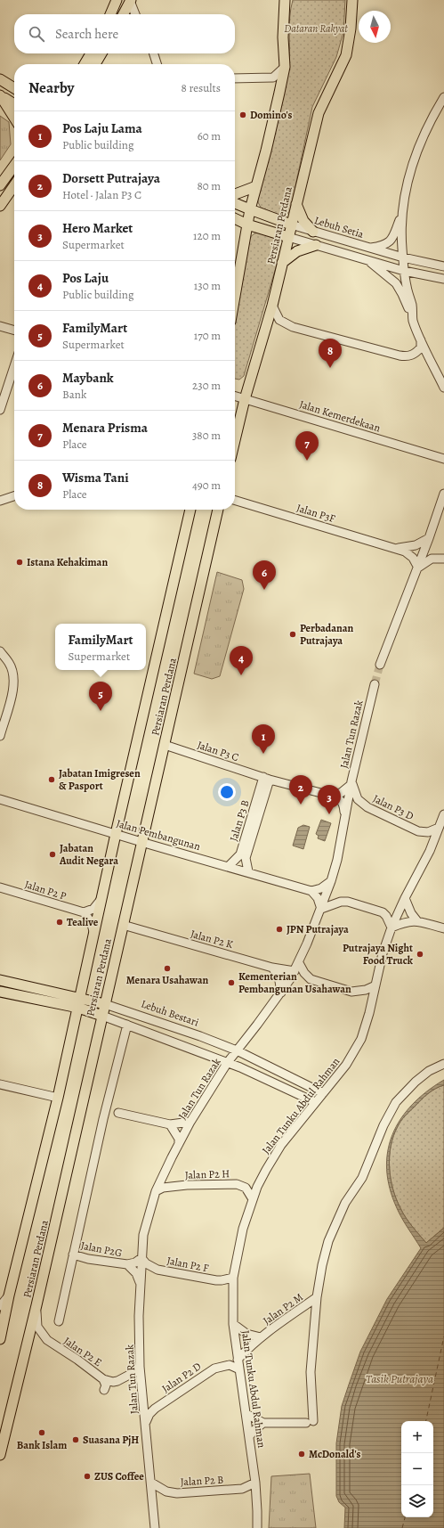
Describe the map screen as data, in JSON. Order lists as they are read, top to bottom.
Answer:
{
  "streets": {
    "main road": ["Persiaran Perdana", "Lebuh Setia", "Lebuh Bestari"],
    "street": [
      "Jalan Kemerdekaan",
      "Jalan P3F",
      "Jalan Tun Razak",
      "Jalan P3 C",
      "Jalan P3 D",
      "Jalan P3 B",
      "Jalan Pembangunan",
      "Jalan P2 P",
      "Jalan P2 K",
      "Jalan Tunku Abdul Rahman",
      "Jalan P2 H",
      "Jalan P2G",
      "Jalan P2 F",
      "Jalan P2 M",
      "Jalan P2 E",
      "Jalan P2 D",
      "Jalan P2 B"
    ]
  },
  "crossings": [
    ["Persiaran Perdana", "Lebuh Setia"],
    ["Persiaran Perdana", "Jalan Kemerdekaan"],
    ["Persiaran Perdana", "Jalan P3 C"],
    ["Persiaran Perdana", "Jalan Pembangunan"],
    ["Persiaran Perdana", "Jalan P2 K"],
    ["Persiaran Perdana", "Lebuh Bestari"],
    ["Persiaran Perdana", "Jalan P2 E"],
    ["Jalan Tun Razak", "Jalan P3 C"],
    ["Jalan Tun Razak", "Jalan P3 D"],
    ["Jalan Tun Razak", "Jalan P3 B"],
    ["Jalan Tun Razak", "Jalan Pembangunan"],
    ["Jalan Tun Razak", "Jalan P2 K"],
    ["Jalan Tun Razak", "Lebuh Bestari"],
    ["Jalan Tun Razak", "Jalan Tunku Abdul Rahman"],
    ["Jalan Tun Razak", "Jalan P2 H"],
    ["Jalan Tun Razak", "Jalan P2 F"],
    ["Jalan Tun Razak", "Jalan P2 E"],
    ["Jalan Tun Razak", "Jalan P2 D"],
    ["Jalan Tun Razak", "Jalan P2 B"],
    ["Jalan P3 C", "Jalan P3 B"],
    ["Jalan P3 C", "Jalan Pembangunan"],
    ["Jalan P3 D", "Jalan Tunku Abdul Rahman"],
    ["Jalan P3 B", "Jalan Pembangunan"],
    ["Lebuh Bestari", "Jalan Tunku Abdul Rahman"],
    ["Jalan Tunku Abdul Rahman", "Jalan P2 H"],
    ["Jalan Tunku Abdul Rahman", "Jalan P2 F"],
    ["Jalan Tunku Abdul Rahman", "Jalan P2 M"],
    ["Jalan Tunku Abdul Rahman", "Jalan P2 D"],
    ["Jalan Tunku Abdul Rahman", "Jalan P2 B"],
    ["Jalan P2 H", "Jalan P2 F"]
  ],
  "water": ["Tasik Putrajaya"],
  "parks": ["Dataran Rakyat"],
  "places": [
    "Domino's",
    "Istana Kehakiman",
    "Perbadanan Putrajaya",
    "Jabatan Imigresen & Pasport",
    "Jabatan Audit Negara",
    "Tealive",
    "JPN Putrajaya",
    "Putrajaya Night Food Truck",
    "Menara Usahawan",
    "Kementerian Pembangunan Usahawan",
    "Bank Islam",
    "Suasana PjH",
    "McDonald's",
    "ZUS Coffee"
  ],
  "north": "bottom",
  "page": {
    "search": "Search here",
    "heading": ["Nearby", "8 results"],
    "list": [
      {
        "mark": "1",
        "name": "Pos Laju Lama",
        "note": "Public building",
        "value": "60 m"
      },
      {
        "mark": "2",
        "name": "Dorsett Putrajaya",
        "note": "Hotel · Jalan P3 C",
        "value": "80 m"
      },
      {
        "mark": "3",
        "name": "Hero Market",
        "note": "Supermarket",
        "value": "120 m"
      },
      {
        "mark": "4",
        "name": "Pos Laju",
        "note": "Public building",
        "value": "130 m"
      },
      {
        "mark": "5",
        "name": "FamilyMart",
        "note": "Supermarket",
        "value": "170 m"
      },
      {
        "mark": "6",
        "name": "Maybank",
        "note": "Bank",
        "value": "230 m"
      },
      {
        "mark": "7",
        "name": "Menara Prisma",
        "note": "Place",
        "value": "380 m"
      },
      {
        "mark": "8",
        "name": "Wisma Tani",
        "note": "Place",
        "value": "490 m"
      }
    ],
    "pins": [
      "8",
      "7",
      "6",
      "4",
      "5",
      "1",
      "2",
      "3"
    ],
    "popup": ["FamilyMart", "Supermarket"],
    "map_buttons": ["+", "−"]
  }
}
